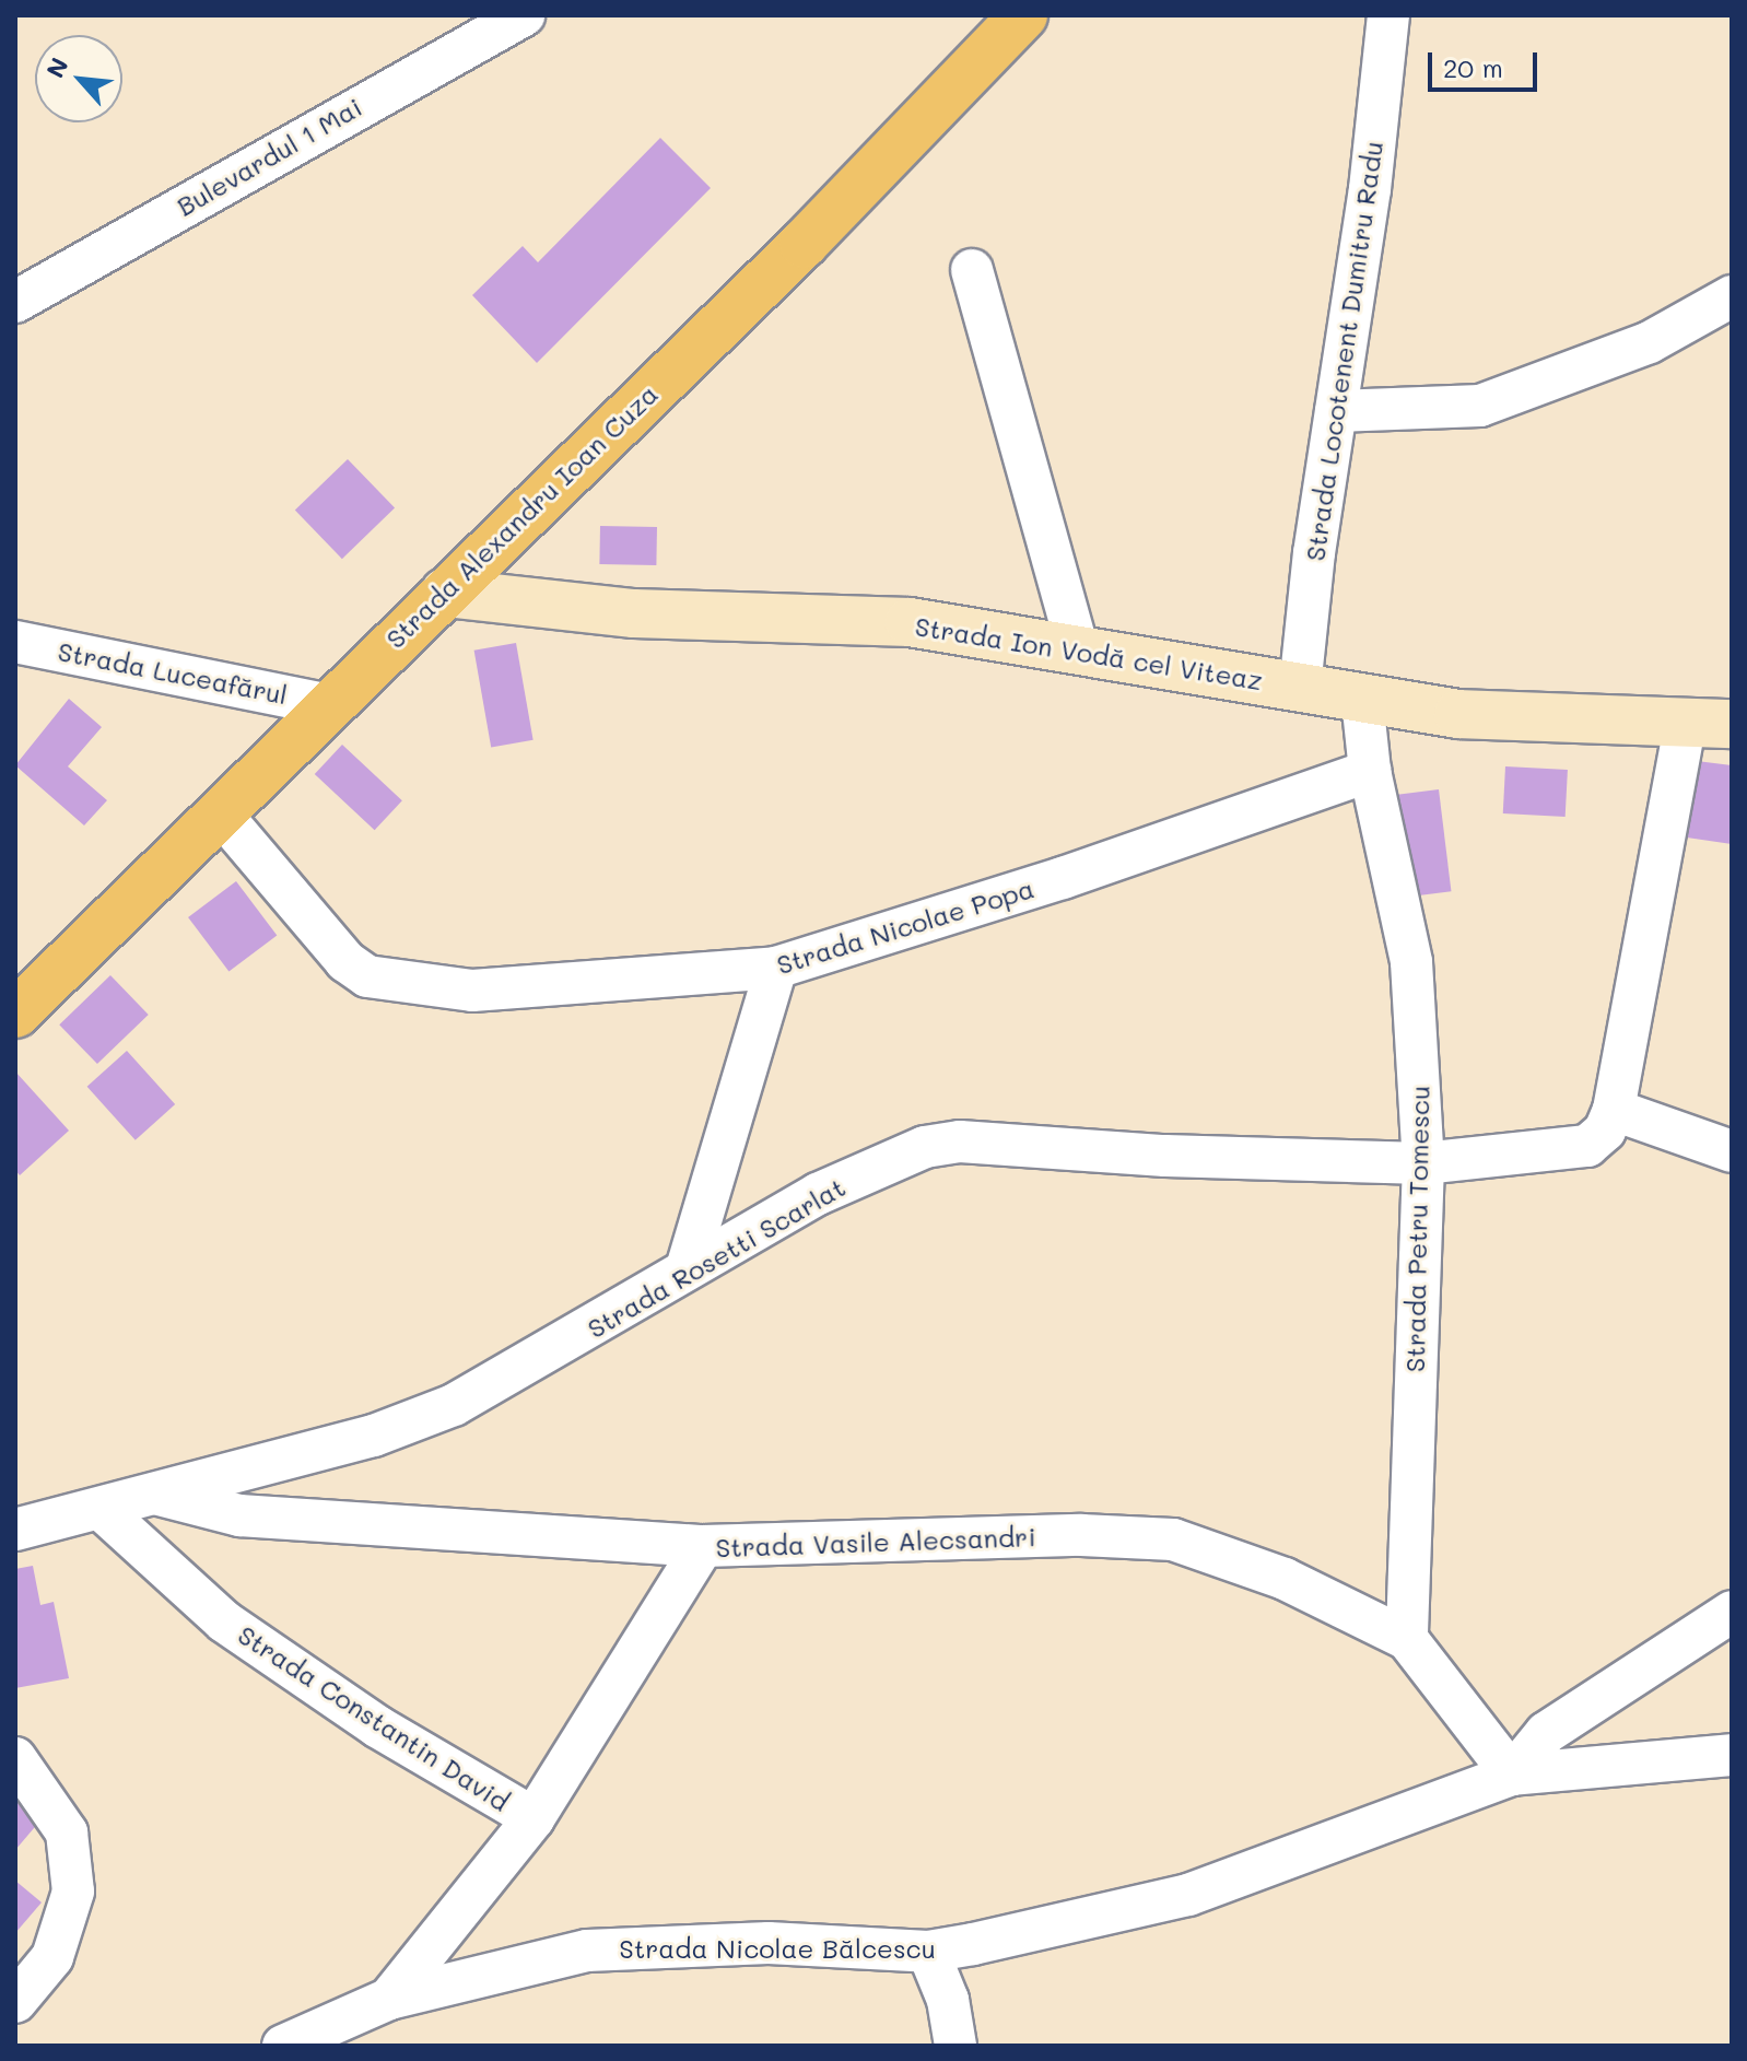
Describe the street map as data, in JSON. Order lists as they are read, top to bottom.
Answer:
{
  "streets": {
    "highway": ["Strada Alexandru Ioan Cuza"],
    "main road": ["Strada Ion Vodă cel Viteaz"],
    "street": [
      "Bulevardul 1 Mai",
      "Strada Locotenent Dumitru Radu",
      "Strada Luceafărul",
      "Strada Nicolae Popa",
      "Strada Petru Tomescu",
      "Strada Rosetti Scarlat",
      "Strada Vasile Alecsandri",
      "Strada Constantin David",
      "Strada Nicolae Bălcescu"
    ]
  },
  "crossings": [
    ["Strada Locotenent Dumitru Radu", "Strada Ion Vodă cel Viteaz"],
    ["Strada Alexandru Ioan Cuza", "Strada Ion Vodă cel Viteaz"],
    ["Strada Alexandru Ioan Cuza", "Strada Luceafărul"],
    ["Strada Alexandru Ioan Cuza", "Strada Nicolae Popa"],
    ["Strada Nicolae Popa", "Strada Petru Tomescu"],
    ["Strada Petru Tomescu", "Strada Rosetti Scarlat"],
    ["Strada Petru Tomescu", "Strada Vasile Alecsandri"],
    ["Strada Rosetti Scarlat", "Strada Vasile Alecsandri"],
    ["Strada Rosetti Scarlat", "Strada Constantin David"],
    ["Strada Vasile Alecsandri", "Strada Nicolae Bălcescu"]
  ],
  "scale_bar": "20 m",
  "north": "top left"
}
